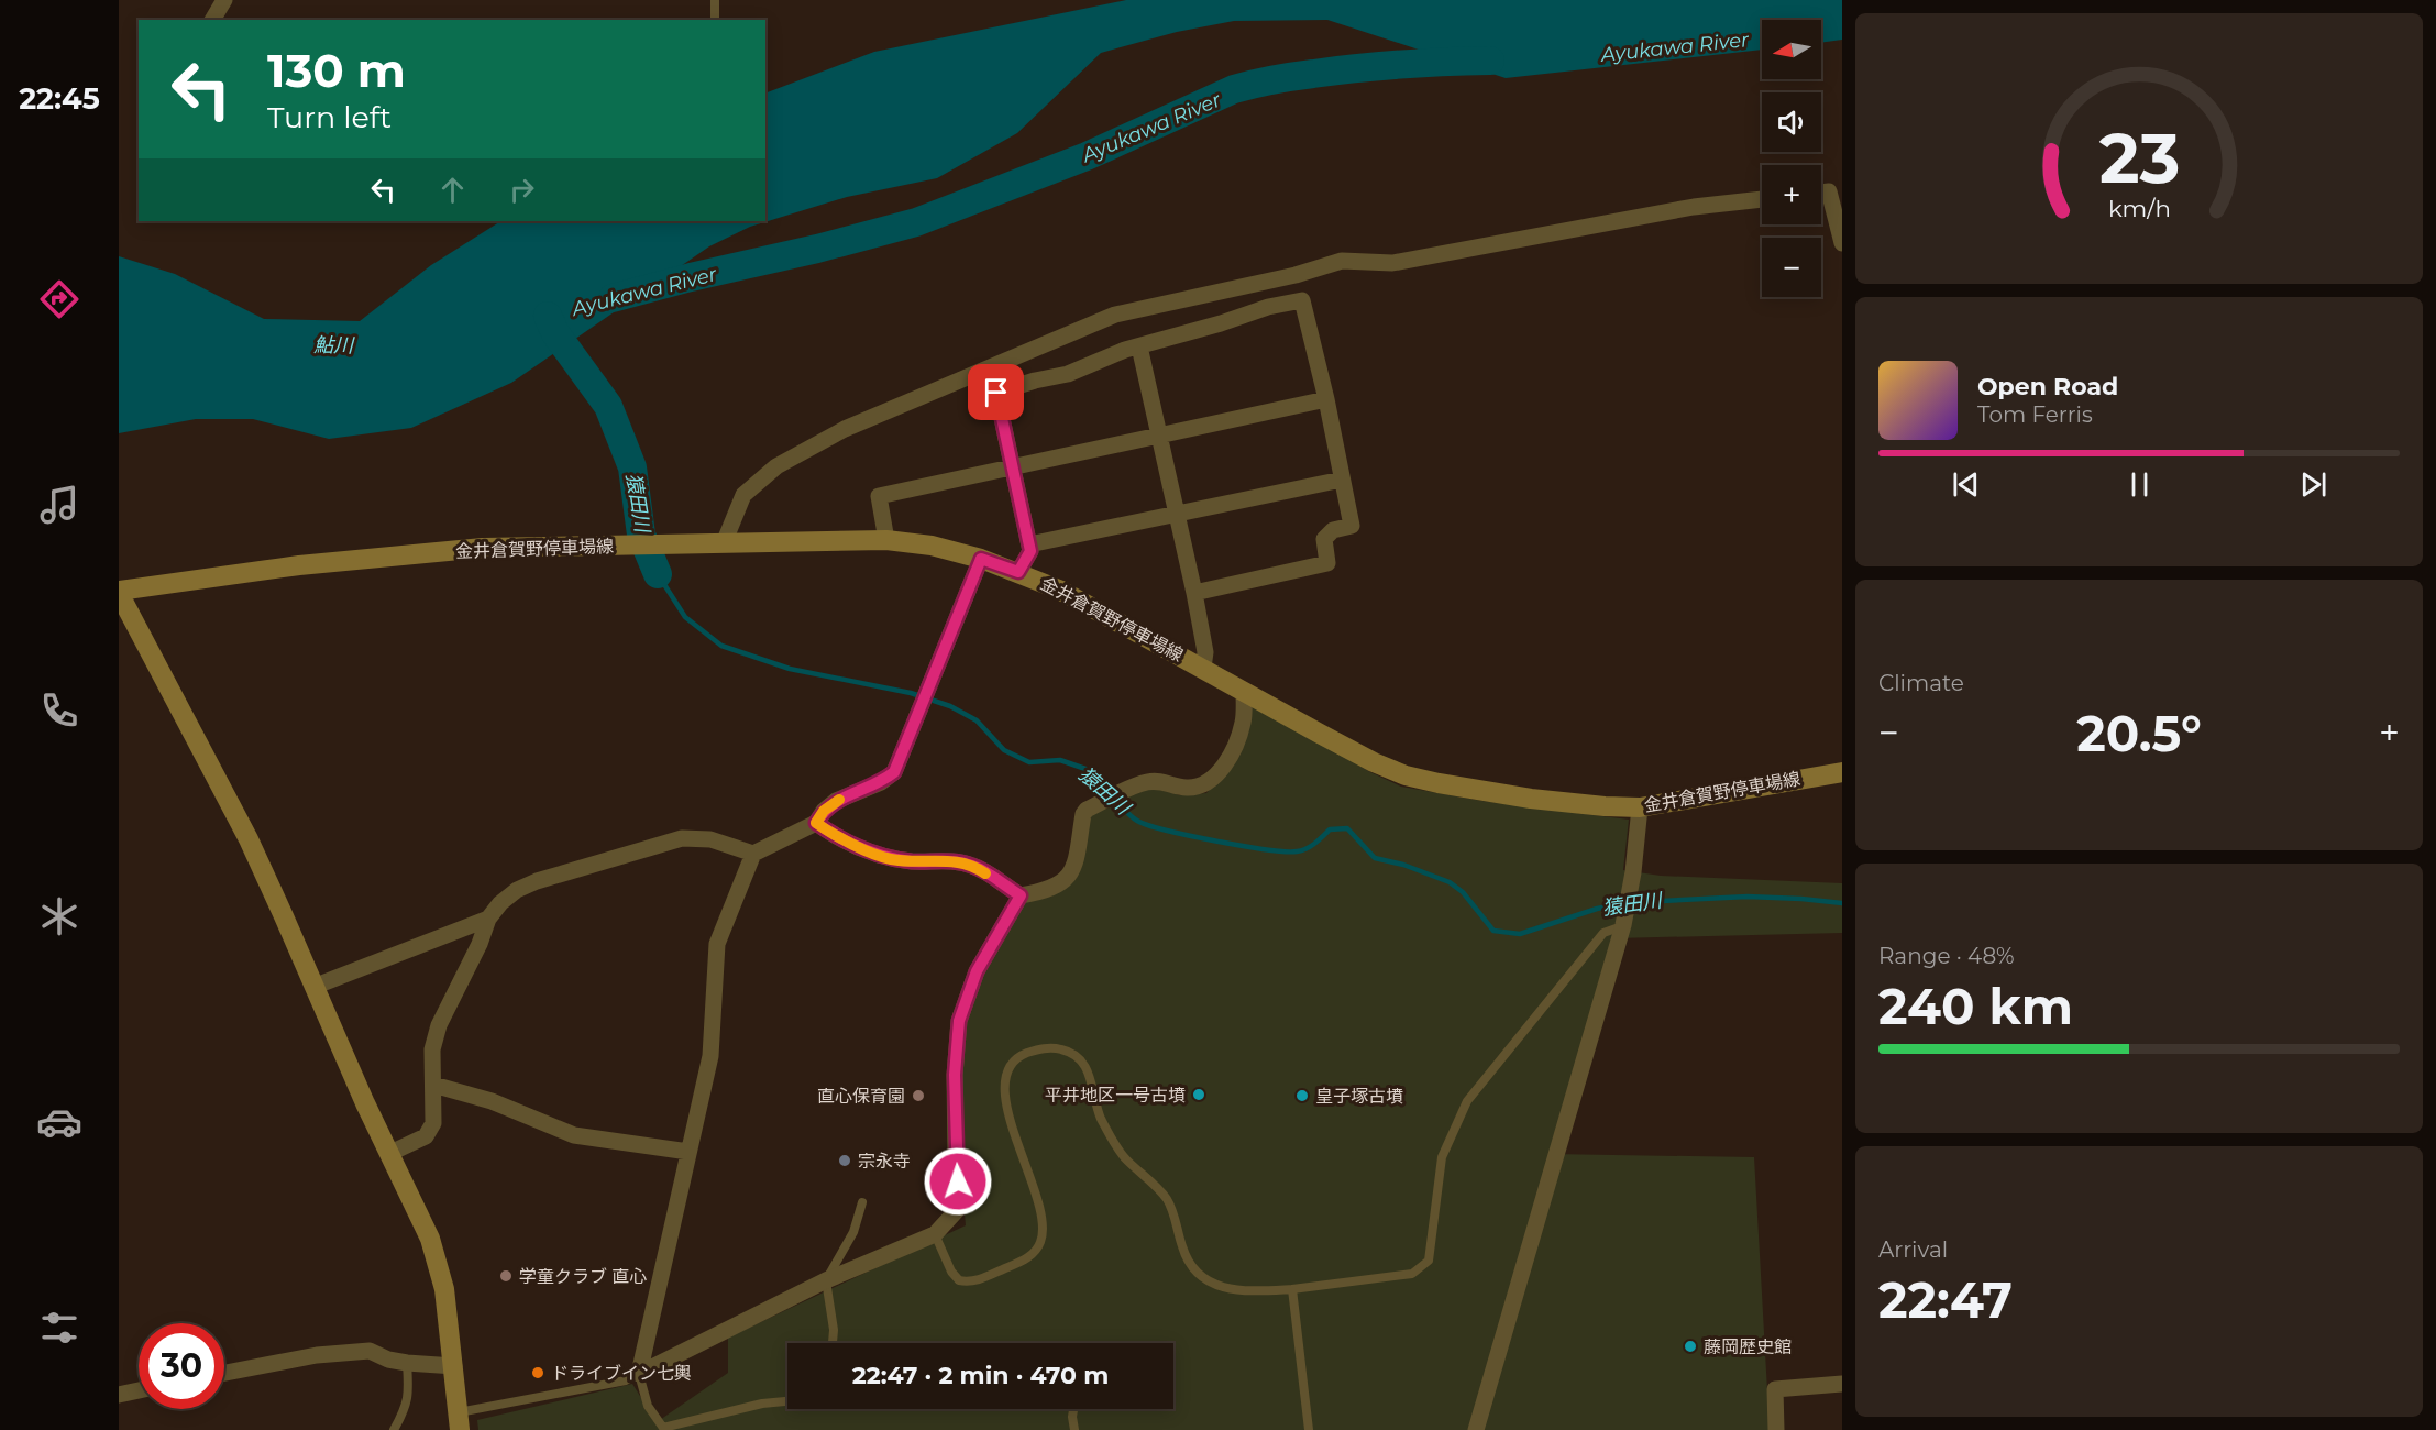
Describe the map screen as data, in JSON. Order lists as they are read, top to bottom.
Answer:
{
  "streets": {
    "main road": ["金井倉賀野停車場線"]
  },
  "water": ["Ayukawa River", "鮎川", "猿田川"],
  "places": [
    "平井地区一号古墳",
    "直心保育園",
    "皇子塚古墳",
    "宗永寺",
    "学童クラブ 直心",
    "藤岡歴史館",
    "ドライブイン七輿"
  ],
  "north": "left",
  "page": {
    "tabs": "22:45",
    "map_buttons": ["+", "−"],
    "turn": ["130 m", "Turn left"],
    "song": ["Open Road", "Tom Ferris"],
    "tile": [
      "Climate",
      ["Range · 48%", "240 km"],
      ["Arrival", "22:47"]
    ],
    "heat": ["−", "20.5°", "+"],
    "limit": "30",
    "trip": "22:47 · 2 min · 470 m",
    "gauge": ["23", "km/h"]
  }
}
